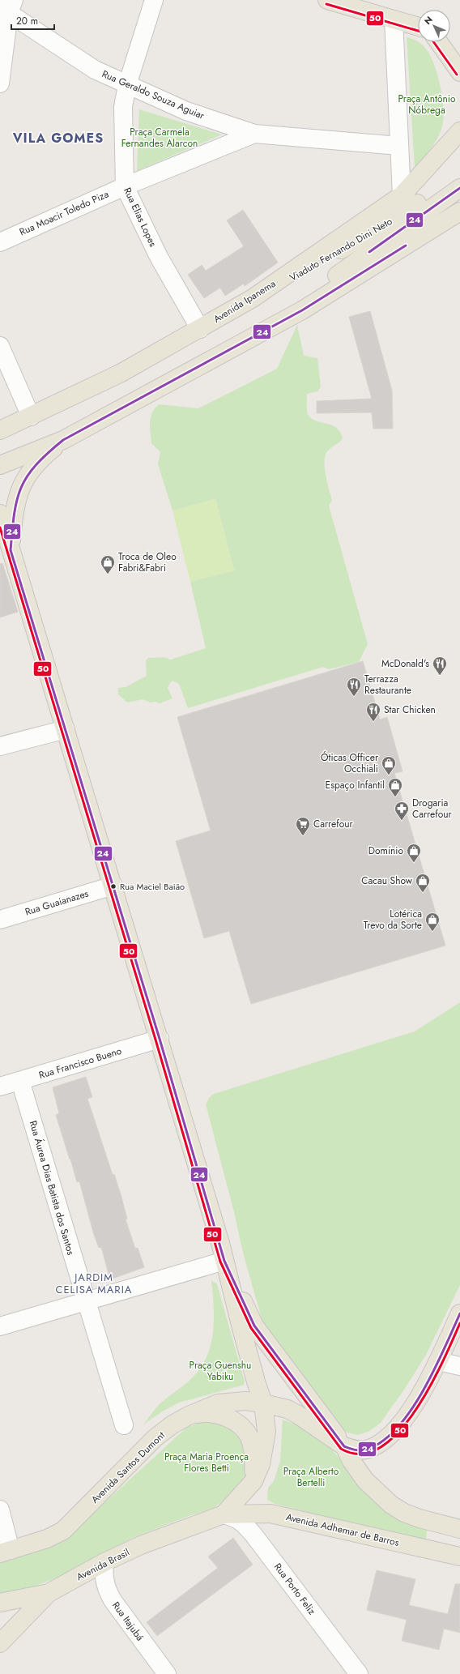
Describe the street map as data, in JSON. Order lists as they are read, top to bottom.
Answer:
{
  "streets": {
    "main road": [
      "Viaduto Fernando Dini Neto",
      "Avenida Ipanema",
      "Avenida Santos Dumont",
      "Avenida Adhemar de Barros",
      "Avenida Brasil"
    ],
    "street": [
      "Rua Geraldo Souza Aguiar",
      "Rua Moacir Toledo Piza",
      "Rua Elias Lopes",
      "Rua Guaianazes",
      "Rua Francisco Bueno",
      "Rua Áurea Dias Batista dos Santos",
      "Rua Porto Feliz",
      "Rua Itajubá"
    ]
  },
  "crossings": [
    ["Rua Geraldo Souza Aguiar", "Rua Moacir Toledo Piza"],
    ["Rua Geraldo Souza Aguiar", "Rua Elias Lopes"],
    ["Rua Moacir Toledo Piza", "Rua Elias Lopes"],
    ["Rua Elias Lopes", "Avenida Ipanema"],
    ["Viaduto Fernando Dini Neto", "Avenida Ipanema"],
    ["Rua Francisco Bueno", "Rua Áurea Dias Batista dos Santos"],
    ["Avenida Adhemar de Barros", "Avenida Brasil"],
    ["Avenida Adhemar de Barros", "Rua Porto Feliz"],
    ["Avenida Brasil", "Rua Porto Feliz"],
    ["Avenida Brasil", "Rua Itajubá"]
  ],
  "districts": ["VILA GOMES", "JARDIM CELISA MARIA"],
  "parks": [
    "Praça Antônio Nóbrega",
    "Praça Carmela Fernandes Alarcon",
    "Praça Guenshu Yabiku",
    "Praça Maria Proença Flores Betti",
    "Praça Alberto Bertelli"
  ],
  "places": {
    "shop": [
      "Troca de Oleo Fabri&Fabri",
      "Óticas Officer Occhiali",
      "Espaço Infantil",
      "Domínio",
      "Cacau Show",
      "Lotérica Trevo da Sorte"
    ],
    "restaurant": ["McDonald's", "Terrazza Restaurante", "Star Chicken"],
    "pharmacy": ["Drogaria Carrefour"],
    "supermarket": ["Carrefour"],
    "other": ["Rua Maciel Baião"]
  },
  "lines": ["transit line 50", "transit line 24"],
  "scale_bar": "20 m",
  "north": "top left"
}
